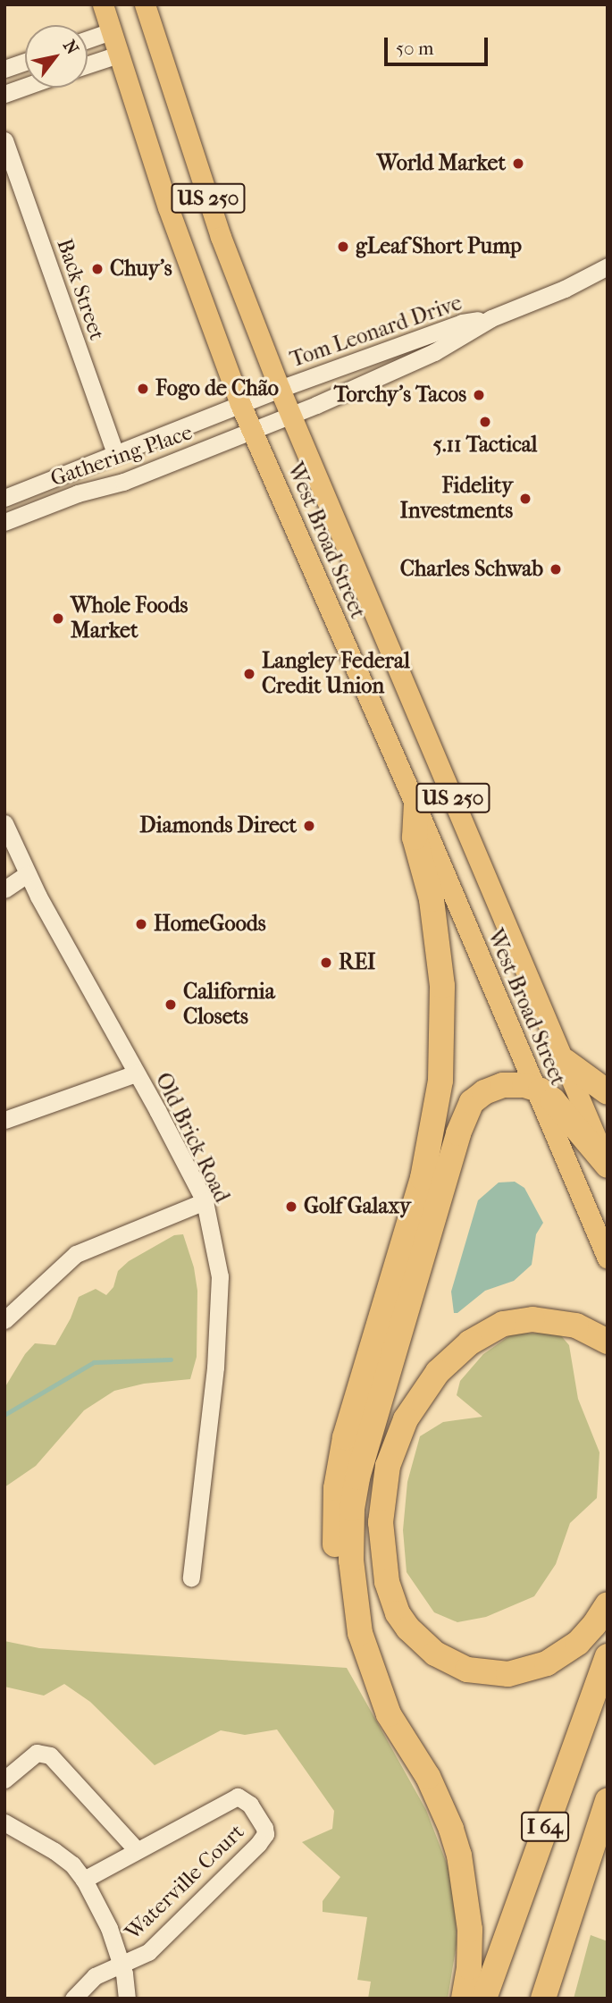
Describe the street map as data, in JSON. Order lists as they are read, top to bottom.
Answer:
{
  "streets": {
    "highway": ["I 64"],
    "main road": ["US 250", "West Broad Street"],
    "street": [
      "Back Street",
      "Tom Leonard Drive",
      "Gathering Place",
      "Old Brick Road",
      "Waterville Court"
    ]
  },
  "crossings": [
    ["Back Street", "Gathering Place"],
    ["Tom Leonard Drive", "Gathering Place"],
    ["Tom Leonard Drive", "West Broad Street"],
    ["Gathering Place", "West Broad Street"]
  ],
  "places": [
    "World Market",
    "gLeaf Short Pump",
    "Chuy's",
    "Fogo de Chão",
    "Torchy's Tacos",
    "5.11 Tactical",
    "Fidelity Investments",
    "Charles Schwab",
    "Whole Foods Market",
    "Langley Federal Credit Union",
    "Diamonds Direct",
    "HomeGoods",
    "REI",
    "California Closets",
    "Golf Galaxy"
  ],
  "scale_bar": "50 m",
  "north": "top right"
}
